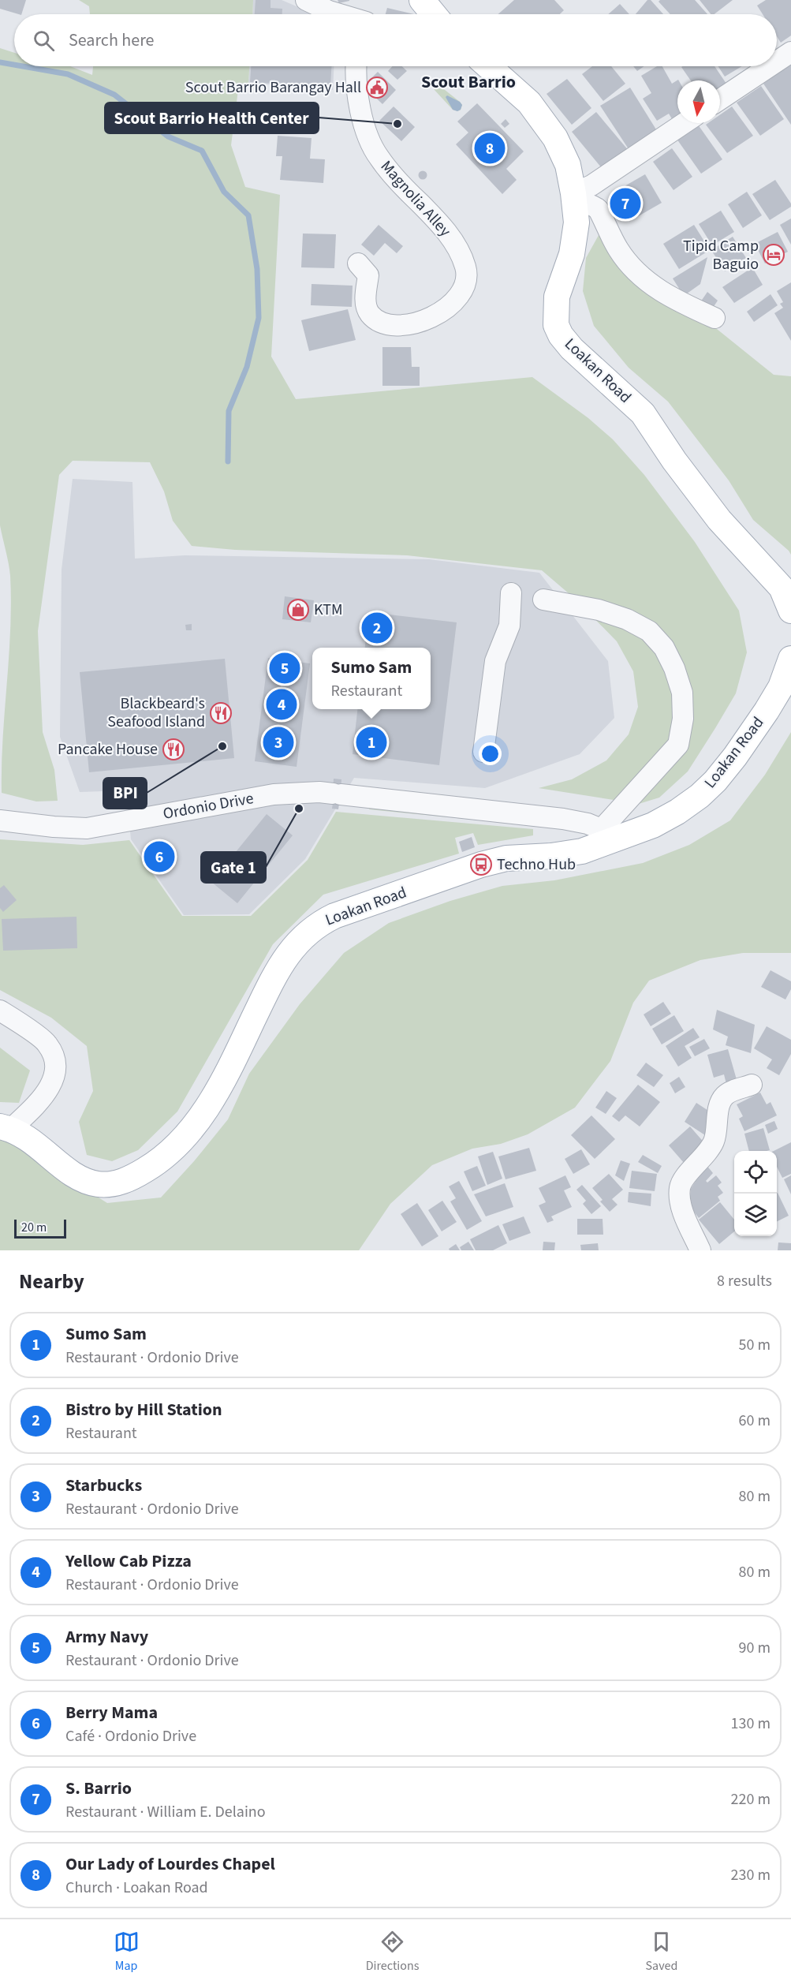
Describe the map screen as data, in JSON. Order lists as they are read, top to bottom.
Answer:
{
  "streets": {
    "main road": ["Loakan Road"],
    "street": ["Magnolia Alley", "Ordonio Drive"]
  },
  "crossings": [
    ["Loakan Road", "Ordonio Drive"]
  ],
  "districts": ["Scout Barrio"],
  "places": {
    "public building": ["Scout Barrio Barangay Hall"],
    "other": ["Scout Barrio Health Center", "BPI", "Gate 1"],
    "hotel": ["Tipid Camp Baguio"],
    "shop": ["KTM"],
    "restaurant": ["Blackbeard's Seafood Island", "Pancake House"],
    "bus stop": ["Techno Hub"]
  },
  "scale_bar": "20 m",
  "north": "bottom",
  "page": {
    "search": "Search here",
    "pins": [
      "8",
      "7",
      "2",
      "5",
      "4",
      "1",
      "3",
      "6"
    ],
    "popup": ["Sumo Sam", "Restaurant"],
    "scale": "20 m",
    "heading": ["Nearby", "8 results"],
    "list": [
      {
        "mark": "1",
        "name": "Sumo Sam",
        "note": "Restaurant · Ordonio Drive",
        "value": "50 m"
      },
      {
        "mark": "2",
        "name": "Bistro by Hill Station",
        "note": "Restaurant",
        "value": "60 m"
      },
      {
        "mark": "3",
        "name": "Starbucks",
        "note": "Restaurant · Ordonio Drive",
        "value": "80 m"
      },
      {
        "mark": "4",
        "name": "Yellow Cab Pizza",
        "note": "Restaurant · Ordonio Drive",
        "value": "80 m"
      },
      {
        "mark": "5",
        "name": "Army Navy",
        "note": "Restaurant · Ordonio Drive",
        "value": "90 m"
      },
      {
        "mark": "6",
        "name": "Berry Mama",
        "note": "Café · Ordonio Drive",
        "value": "130 m"
      },
      {
        "mark": "7",
        "name": "S. Barrio",
        "note": "Restaurant · William E. Delaino",
        "value": "220 m"
      },
      {
        "mark": "8",
        "name": "Our Lady of Lourdes Chapel",
        "note": "Church · Loakan Road",
        "value": "230 m"
      }
    ],
    "nav": ["Map", "Directions", "Saved"]
  }
}
